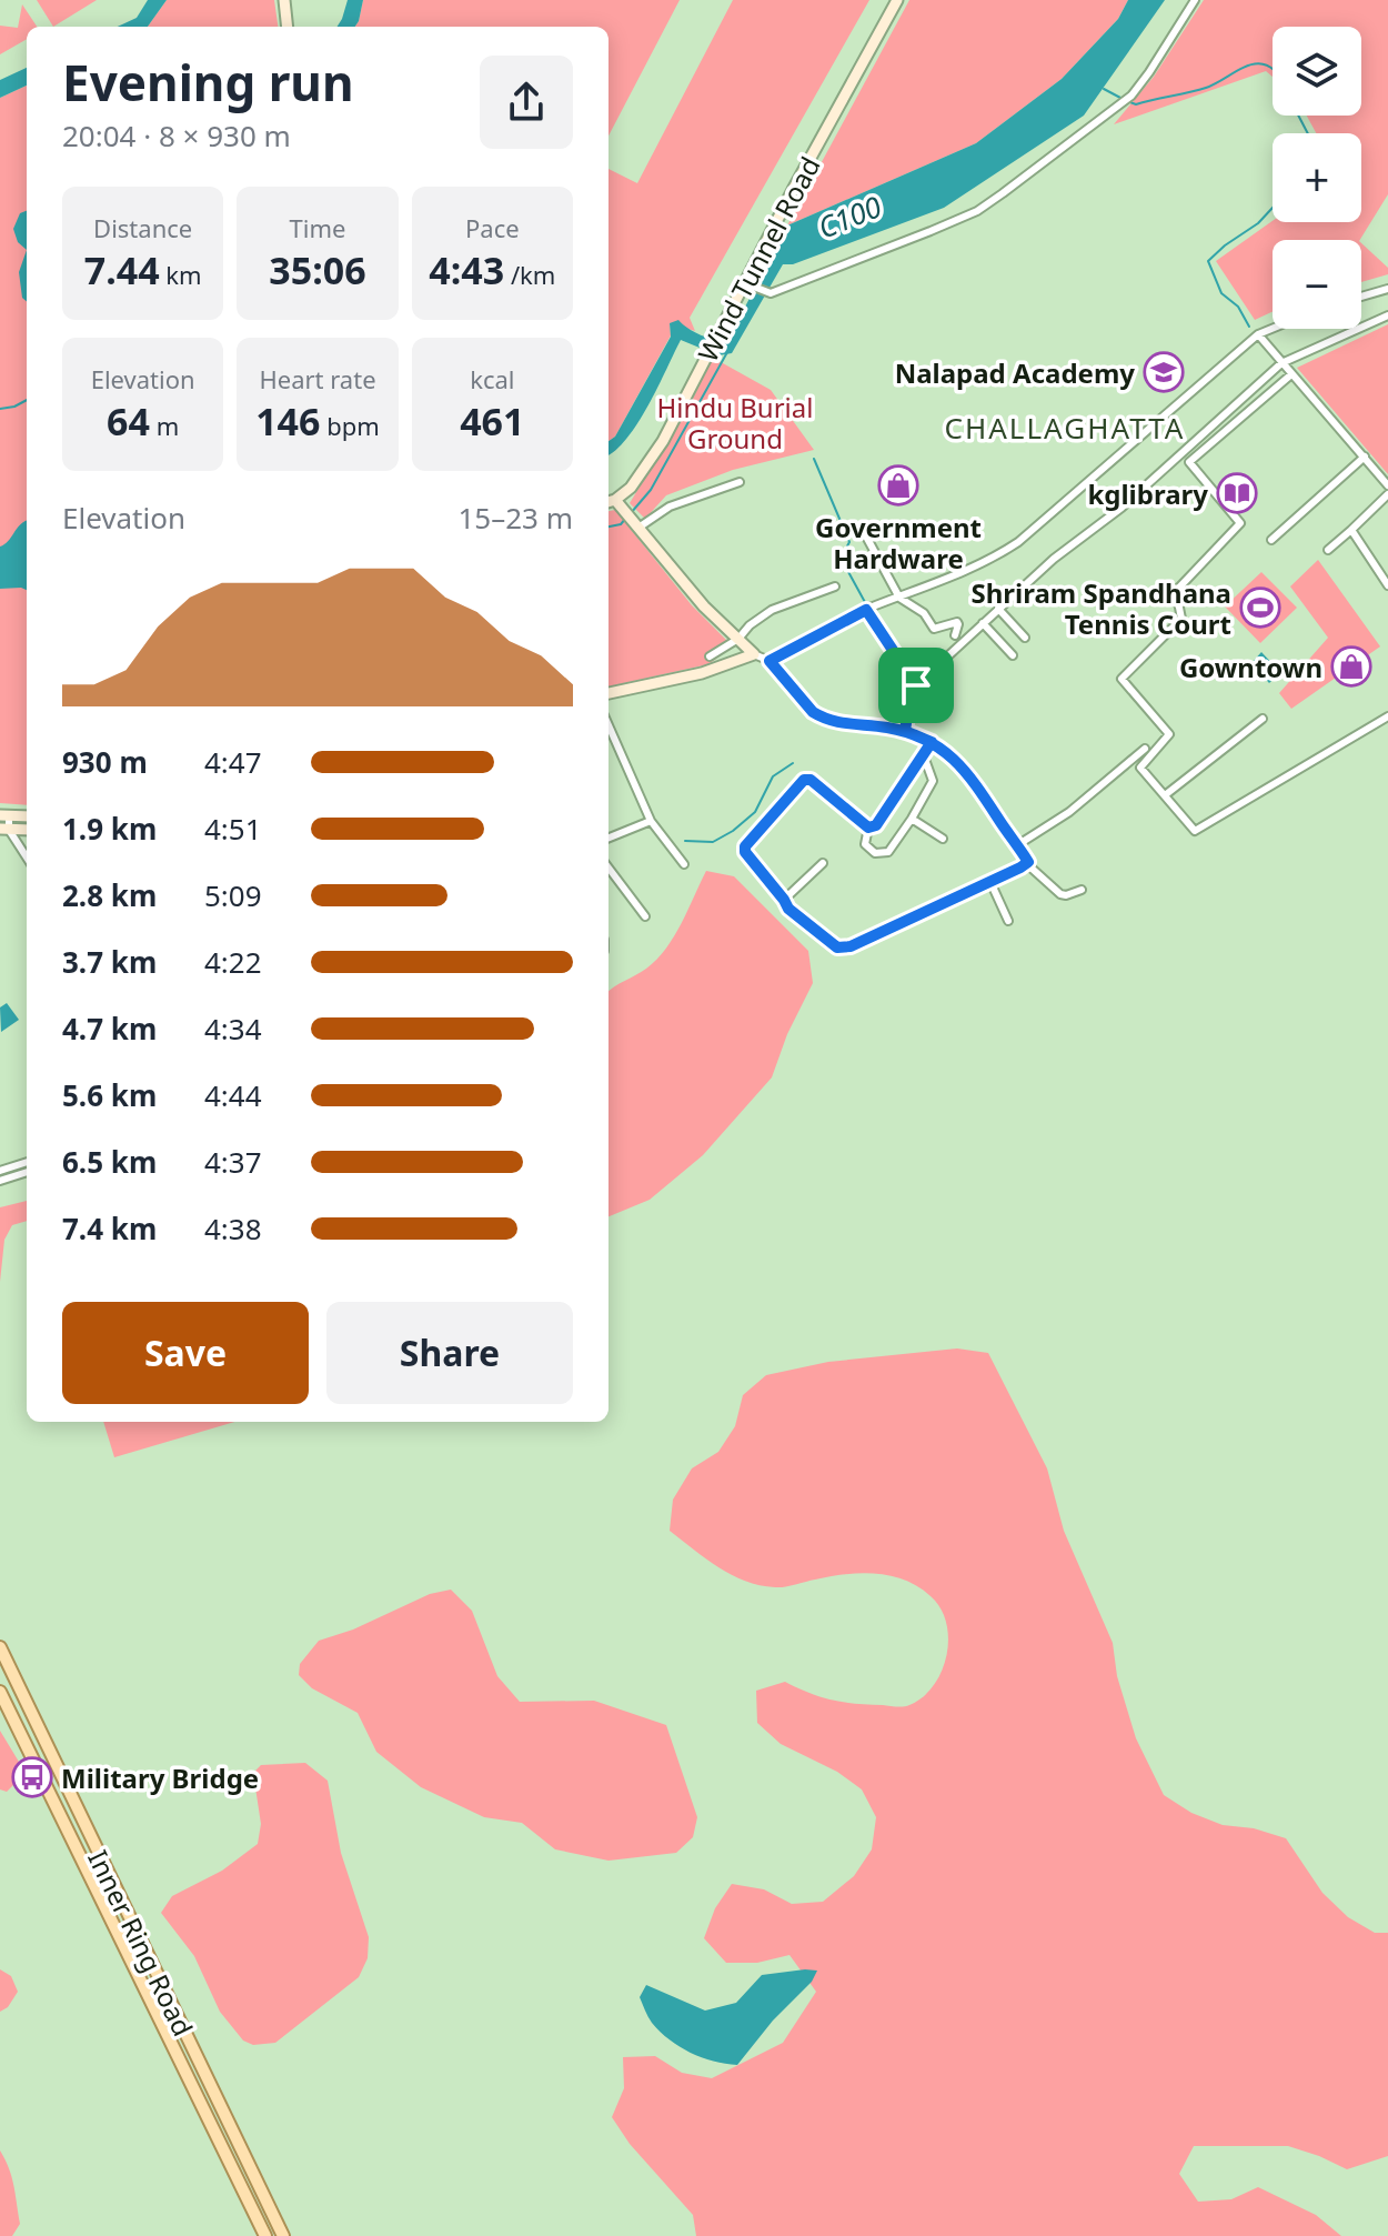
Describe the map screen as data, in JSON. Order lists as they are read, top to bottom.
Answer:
{
  "streets": {
    "main road": ["Inner Ring Road"],
    "street": ["Wind Tunnel Road"]
  },
  "districts": ["CHALLAGHATTA"],
  "water": ["C100"],
  "parks": ["Hindu Burial Ground"],
  "places": {
    "school or university": ["Nalapad Academy"],
    "shop": ["Government Hardware", "Gowntown"],
    "library": ["kglibrary"],
    "sports": ["Shriram Spandhana Tennis Court"],
    "bus stop": ["Military Bridge"]
  },
  "page": {
    "map_buttons": ["+", "−"],
    "heading": ["Evening run", "20:04 · 8 × 930 m"],
    "stats": [
      ["Distance", "7.44 km"],
      ["Time", "35:06"],
      ["Pace", "4:43 /km"],
      ["Elevation", "64 m"],
      ["Heart rate", "146 bpm"],
      ["kcal", "461"]
    ],
    "chart": ["Elevation", "15–23 m"],
    "list": [
      {
        "name": "930 m",
        "note": "4:47"
      },
      {
        "name": "1.9 km",
        "note": "4:51"
      },
      {
        "name": "2.8 km",
        "note": "5:09"
      },
      {
        "name": "3.7 km",
        "note": "4:22"
      },
      {
        "name": "4.7 km",
        "note": "4:34"
      },
      {
        "name": "5.6 km",
        "note": "4:44"
      },
      {
        "name": "6.5 km",
        "note": "4:37"
      },
      {
        "name": "7.4 km",
        "note": "4:38"
      }
    ],
    "buttons": ["Save", "Share"]
  }
}
